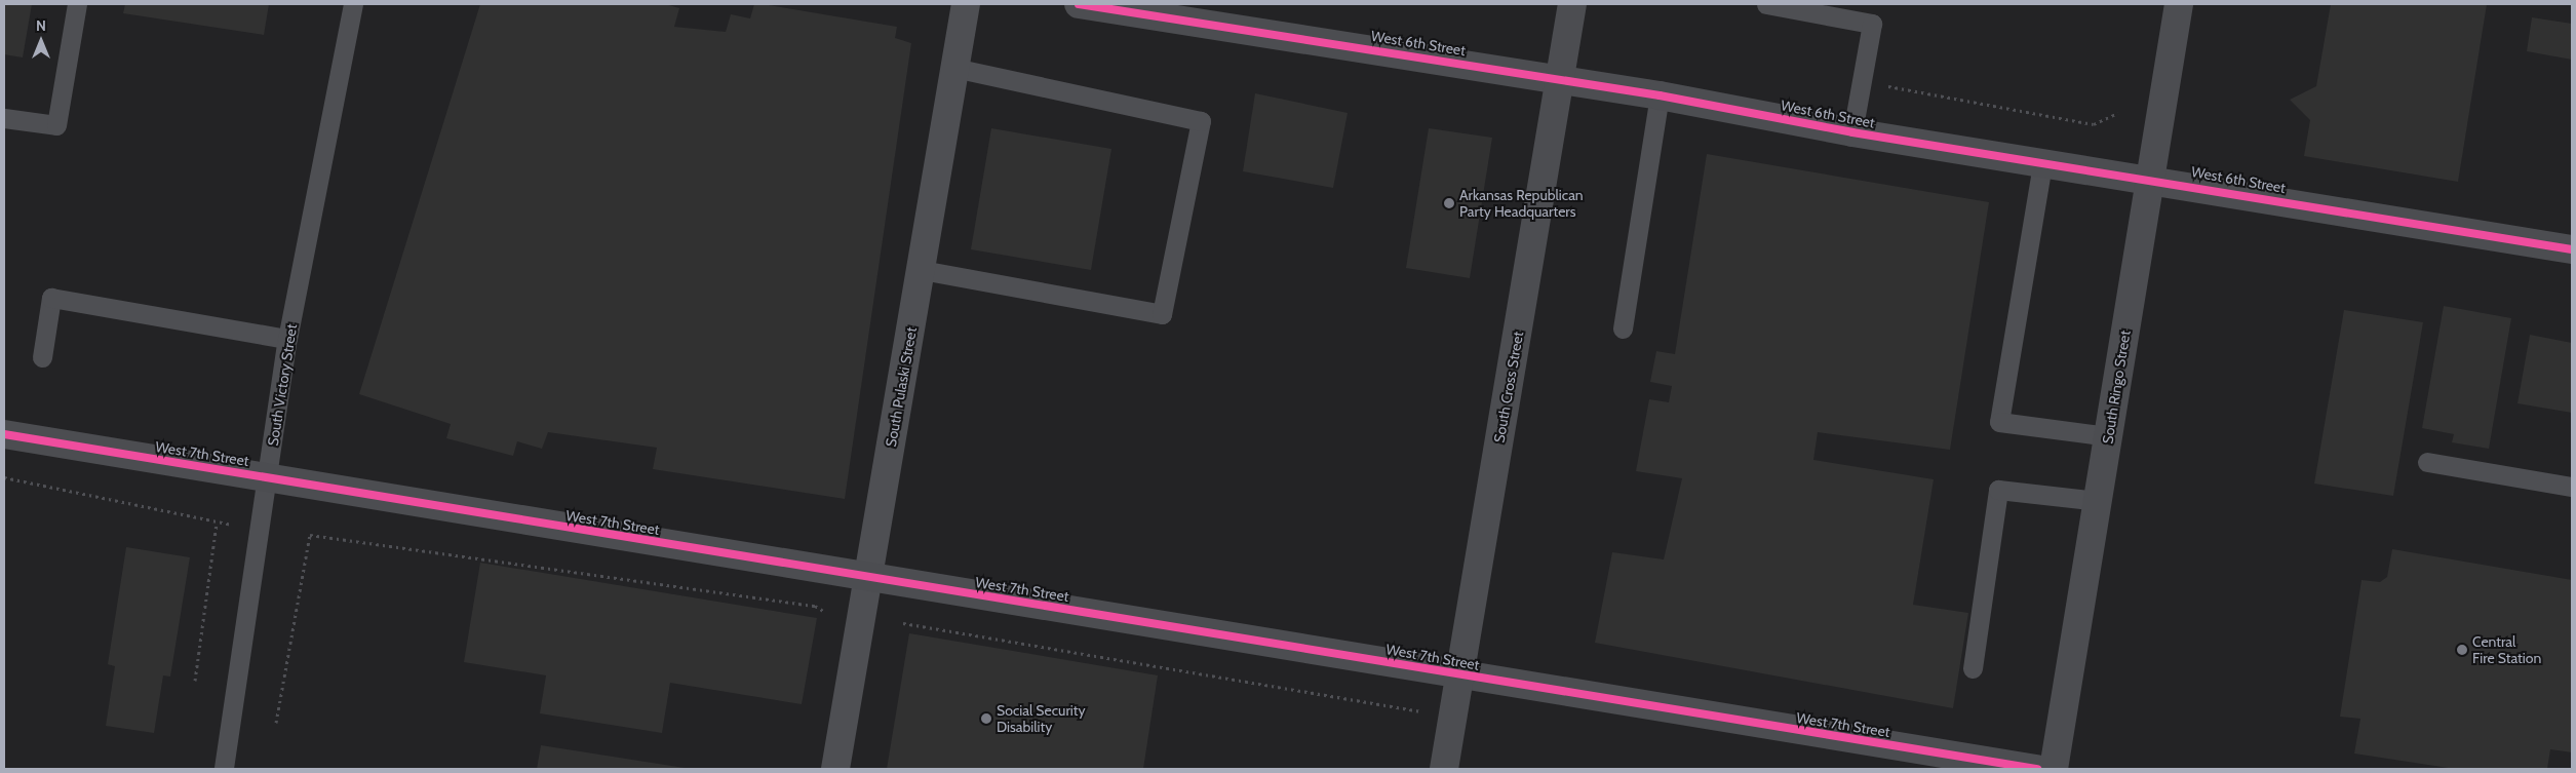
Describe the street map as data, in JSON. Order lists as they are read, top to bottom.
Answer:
{
  "streets": {
    "street": [
      "West 6th Street",
      "South Pulaski Street",
      "South Cross Street",
      "South Ringo Street",
      "West 7th Street"
    ],
    "lane": ["South Victory Street"]
  },
  "crossings": [
    ["West 6th Street", "South Cross Street"],
    ["West 6th Street", "South Ringo Street"],
    ["South Victory Street", "West 7th Street"],
    ["South Pulaski Street", "West 7th Street"],
    ["South Cross Street", "West 7th Street"]
  ],
  "places": ["Arkansas Republican Party Headquarters", "Central Fire Station", "Social Security Disability"],
  "north": "top"
}
